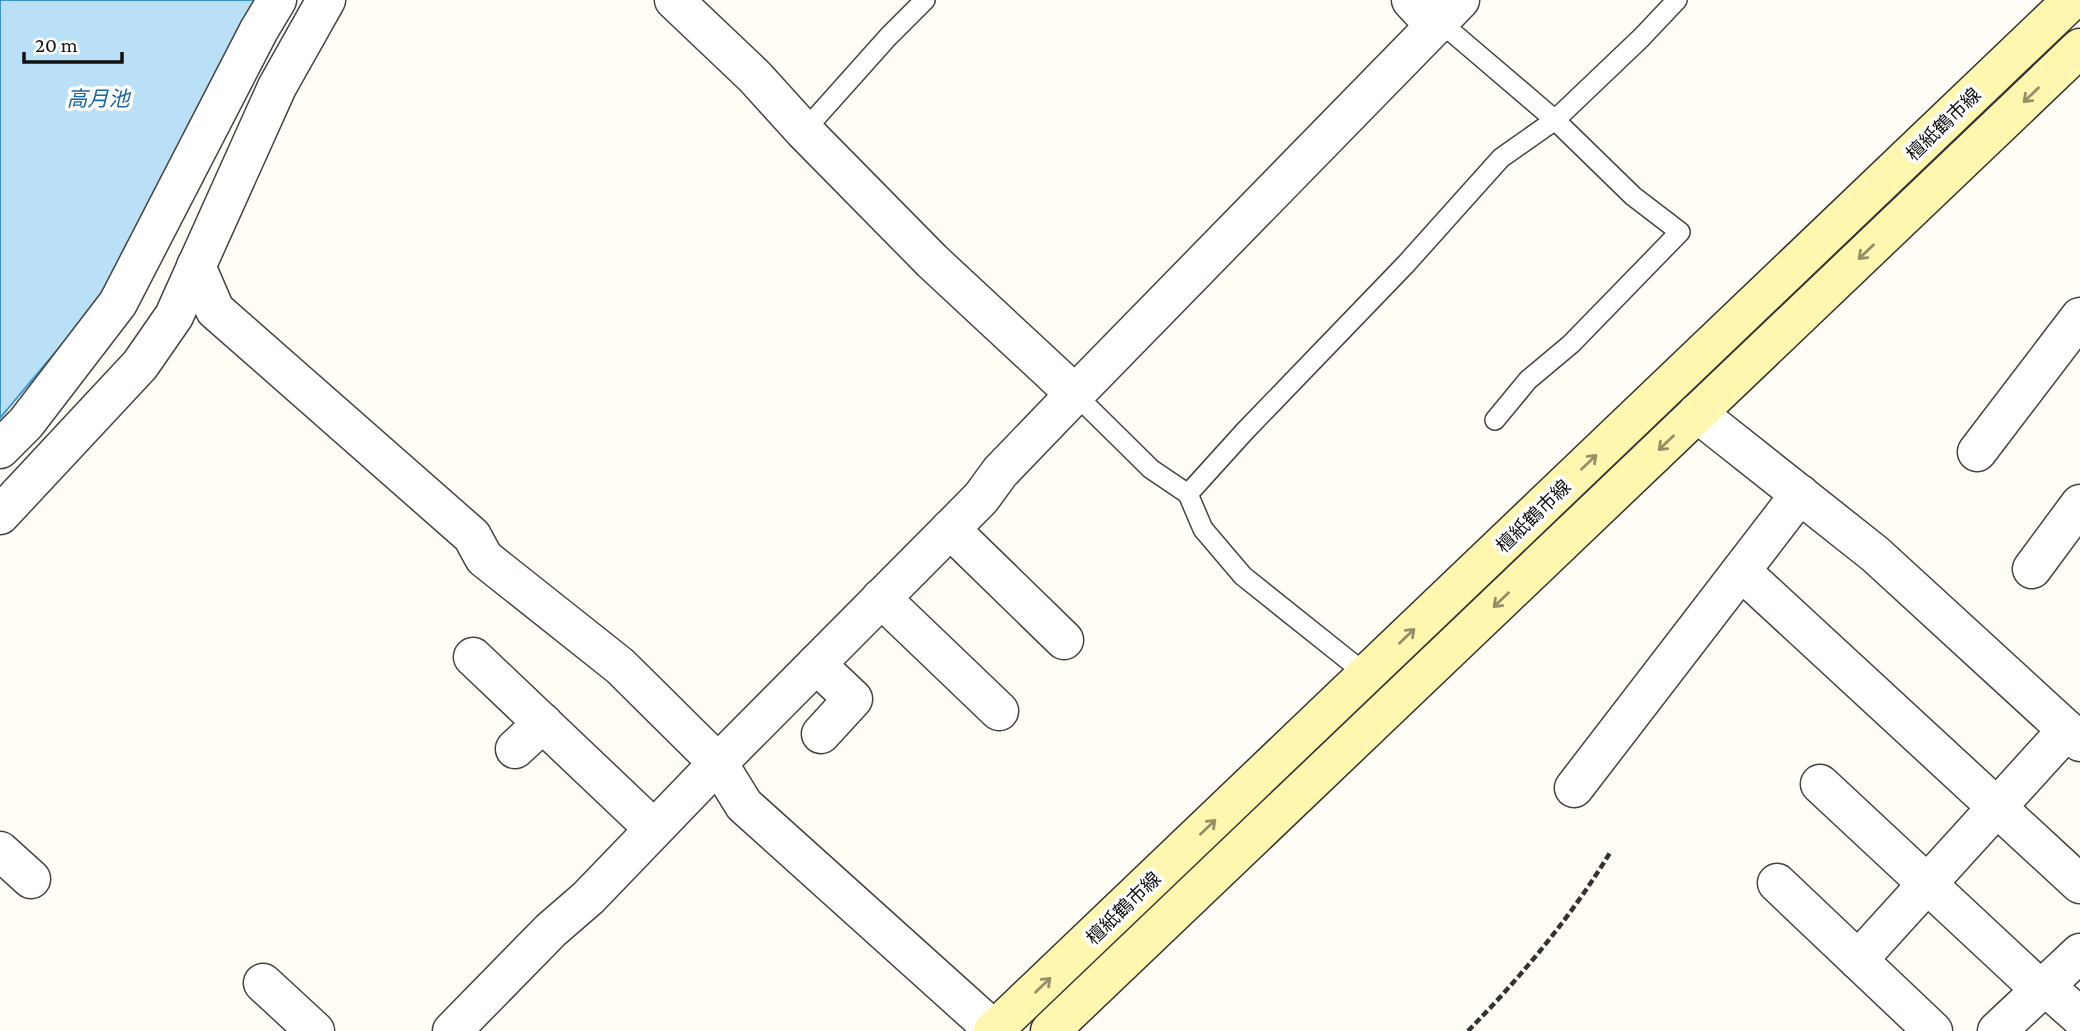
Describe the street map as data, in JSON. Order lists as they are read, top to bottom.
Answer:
{
  "streets": {
    "main road": ["檀紙鶴市線"]
  },
  "water": ["高月池"],
  "scale_bar": "20 m"
}
